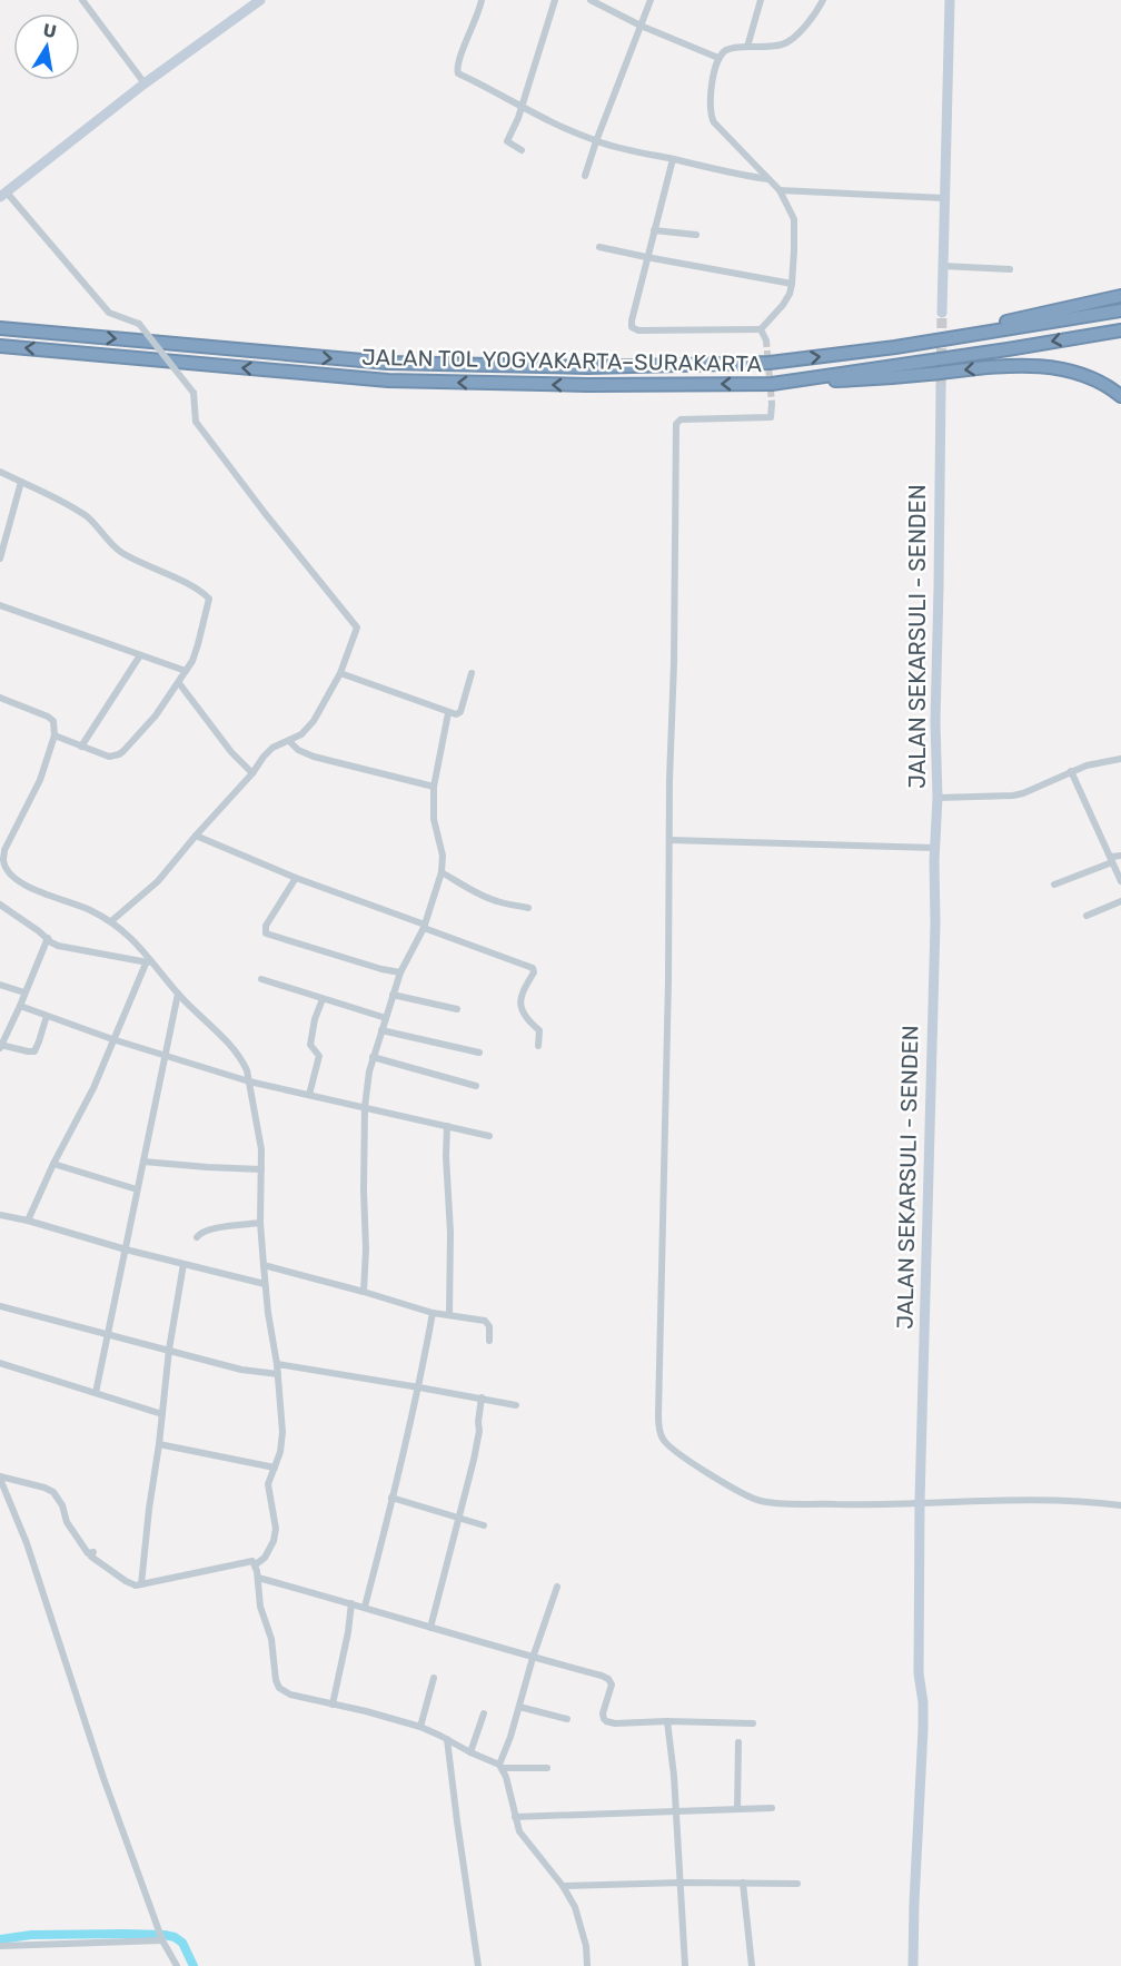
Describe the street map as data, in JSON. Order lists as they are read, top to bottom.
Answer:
{
  "streets": {
    "highway": ["JALAN TOL YOGYAKARTA–SURAKARTA"],
    "street": ["JALAN SEKARSULI - SENDEN"]
  },
  "north": "top"
}
